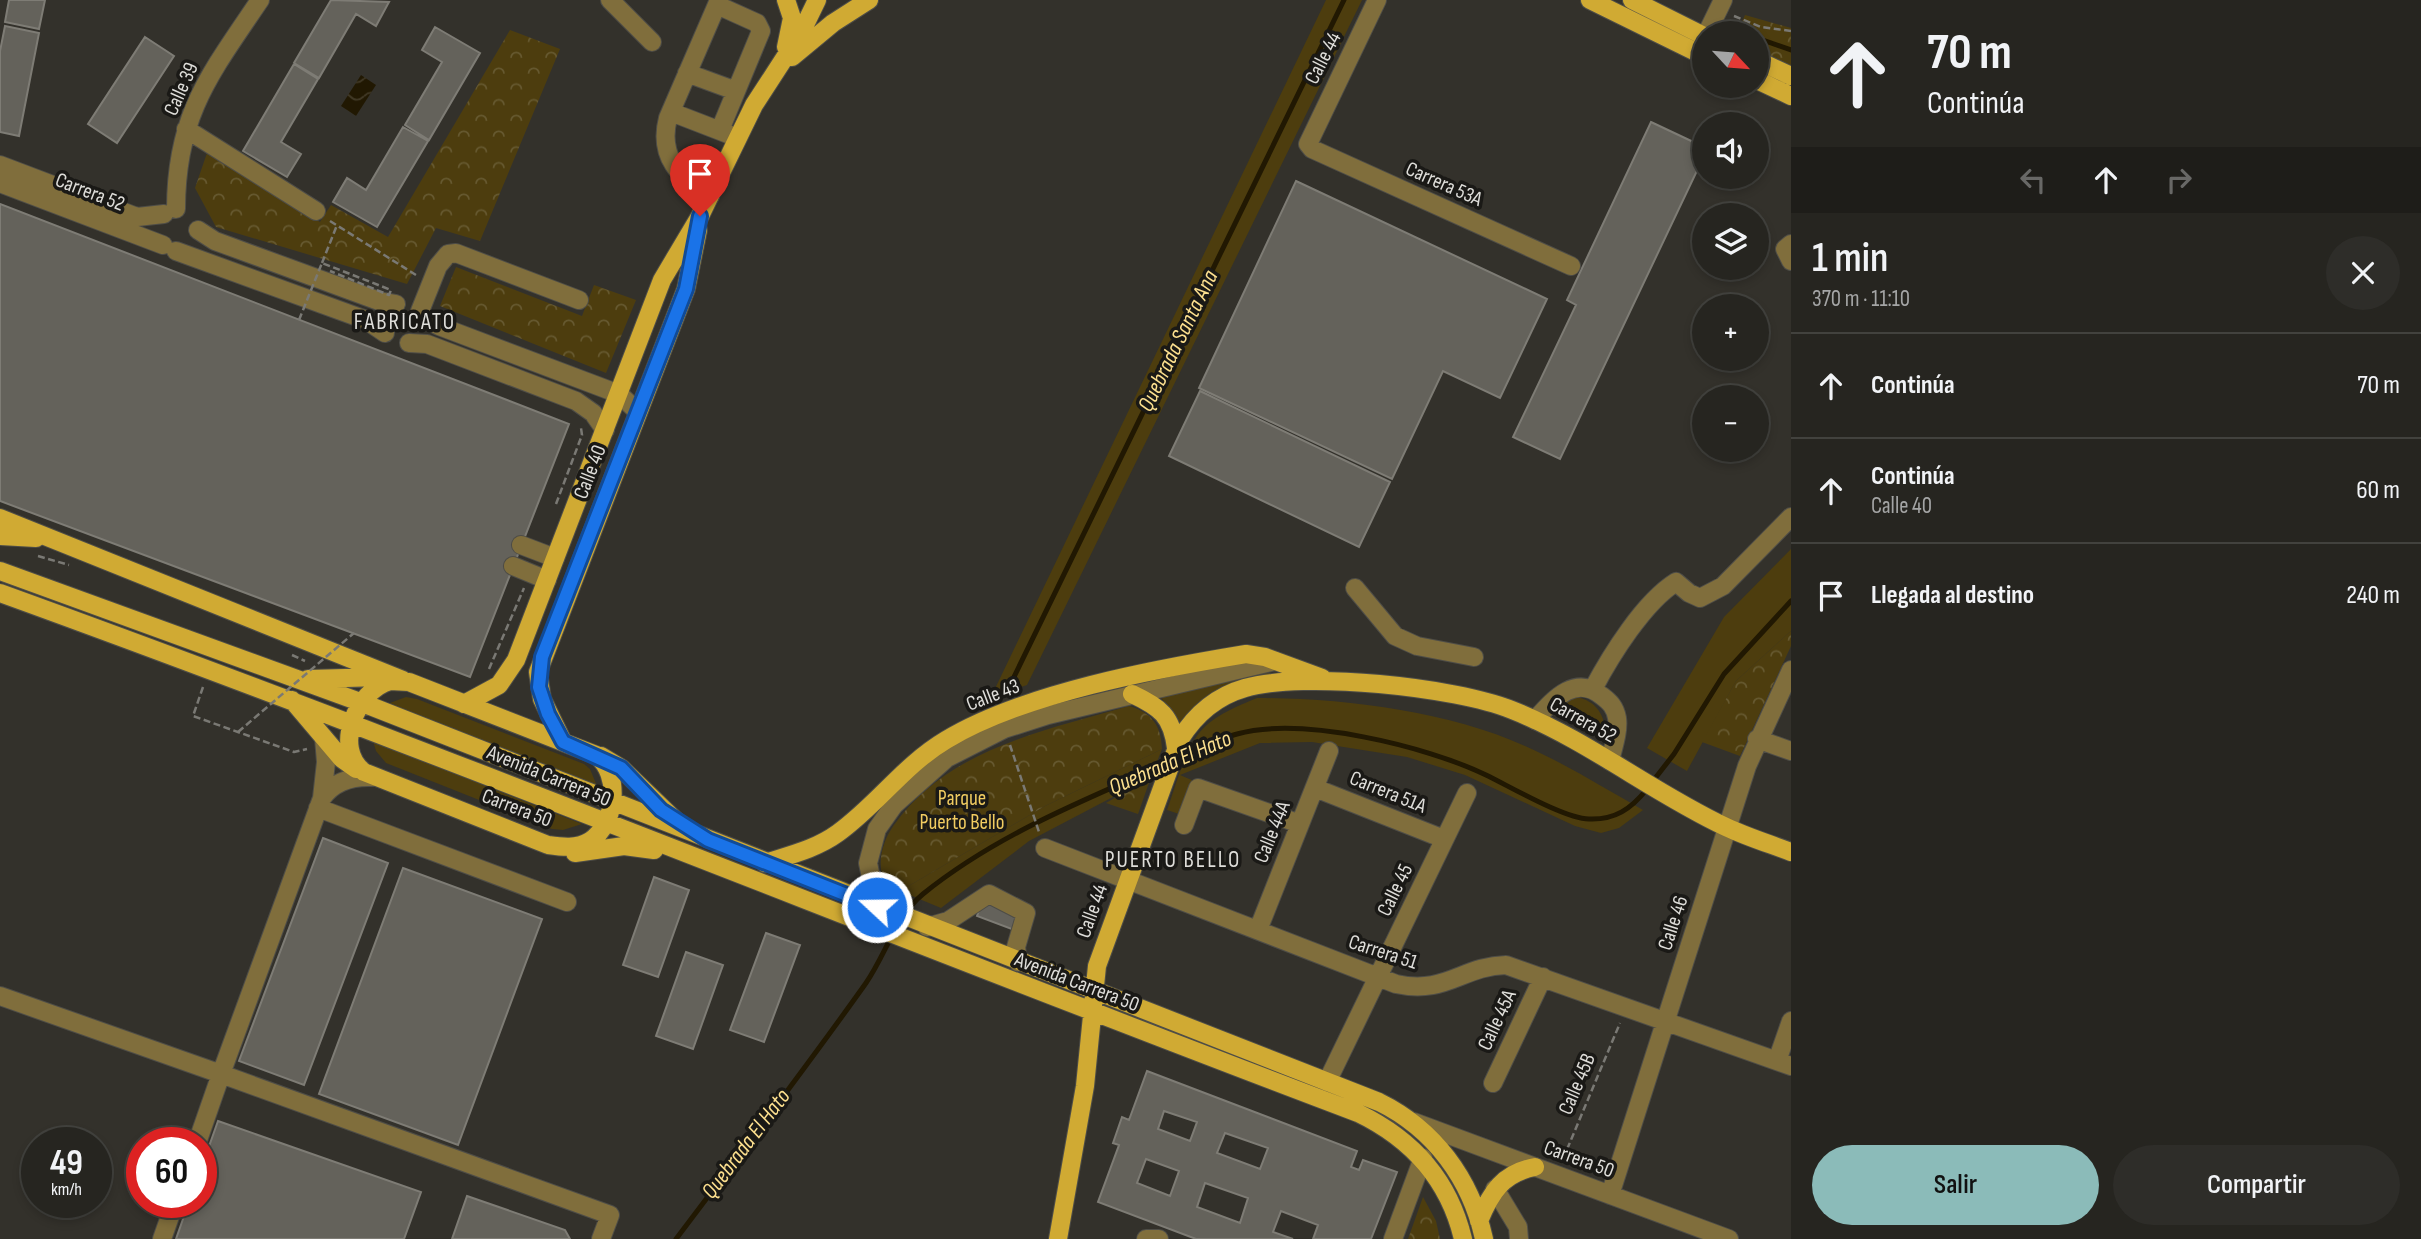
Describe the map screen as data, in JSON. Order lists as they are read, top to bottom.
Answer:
{
  "streets": {
    "main road": [
      "Calle 44",
      "Carrera 52",
      "Calle 40",
      "Calle 43",
      "Avenida Carrera 50",
      "Carrera 50"
    ],
    "street": [
      "Calle 39",
      "Carrera 53A",
      "Carrera 51A",
      "Calle 44A",
      "Calle 45",
      "Calle 46",
      "Carrera 51",
      "Calle 45A"
    ],
    "path": ["Calle 45B"]
  },
  "crossings": [
    ["Calle 44", "Carrera 53A"],
    ["Calle 44", "Carrera 52"],
    ["Calle 44", "Calle 43"],
    ["Calle 44", "Avenida Carrera 50"],
    ["Calle 44", "Carrera 51"],
    ["Calle 39", "Carrera 52"],
    ["Carrera 52", "Calle 43"],
    ["Carrera 52", "Calle 46"],
    ["Calle 40", "Carrera 50"],
    ["Calle 43", "Avenida Carrera 50"],
    ["Avenida Carrera 50", "Carrera 50"],
    ["Avenida Carrera 50", "Calle 45"],
    ["Carrera 51A", "Calle 44A"],
    ["Carrera 51A", "Calle 45"],
    ["Carrera 50", "Calle 46"],
    ["Carrera 50", "Calle 45B"],
    ["Calle 44A", "Carrera 51"],
    ["Calle 45", "Carrera 51"],
    ["Calle 46", "Carrera 51"],
    ["Carrera 51", "Calle 45A"],
    ["Carrera 51", "Calle 45B"]
  ],
  "districts": ["FABRICATO", "PUERTO BELLO"],
  "water": ["Quebrada Santa Ana", "Quebrada El Hato"],
  "parks": ["Parque Puerto Bello"],
  "north": "bottom right",
  "page": {
    "turn": ["70 m", "Continúa"],
    "map_buttons": ["+", "−"],
    "heading": ["1 min", "370 m · 11:10"],
    "list": [
      {
        "name": "Continúa",
        "value": "70 m"
      },
      {
        "name": "Continúa",
        "note": "Calle 40",
        "value": "60 m"
      },
      {
        "name": "Llegada al destino",
        "value": "240 m"
      }
    ],
    "speed": "49 km/h",
    "limit": "60",
    "buttons": ["Salir", "Compartir"]
  }
}
